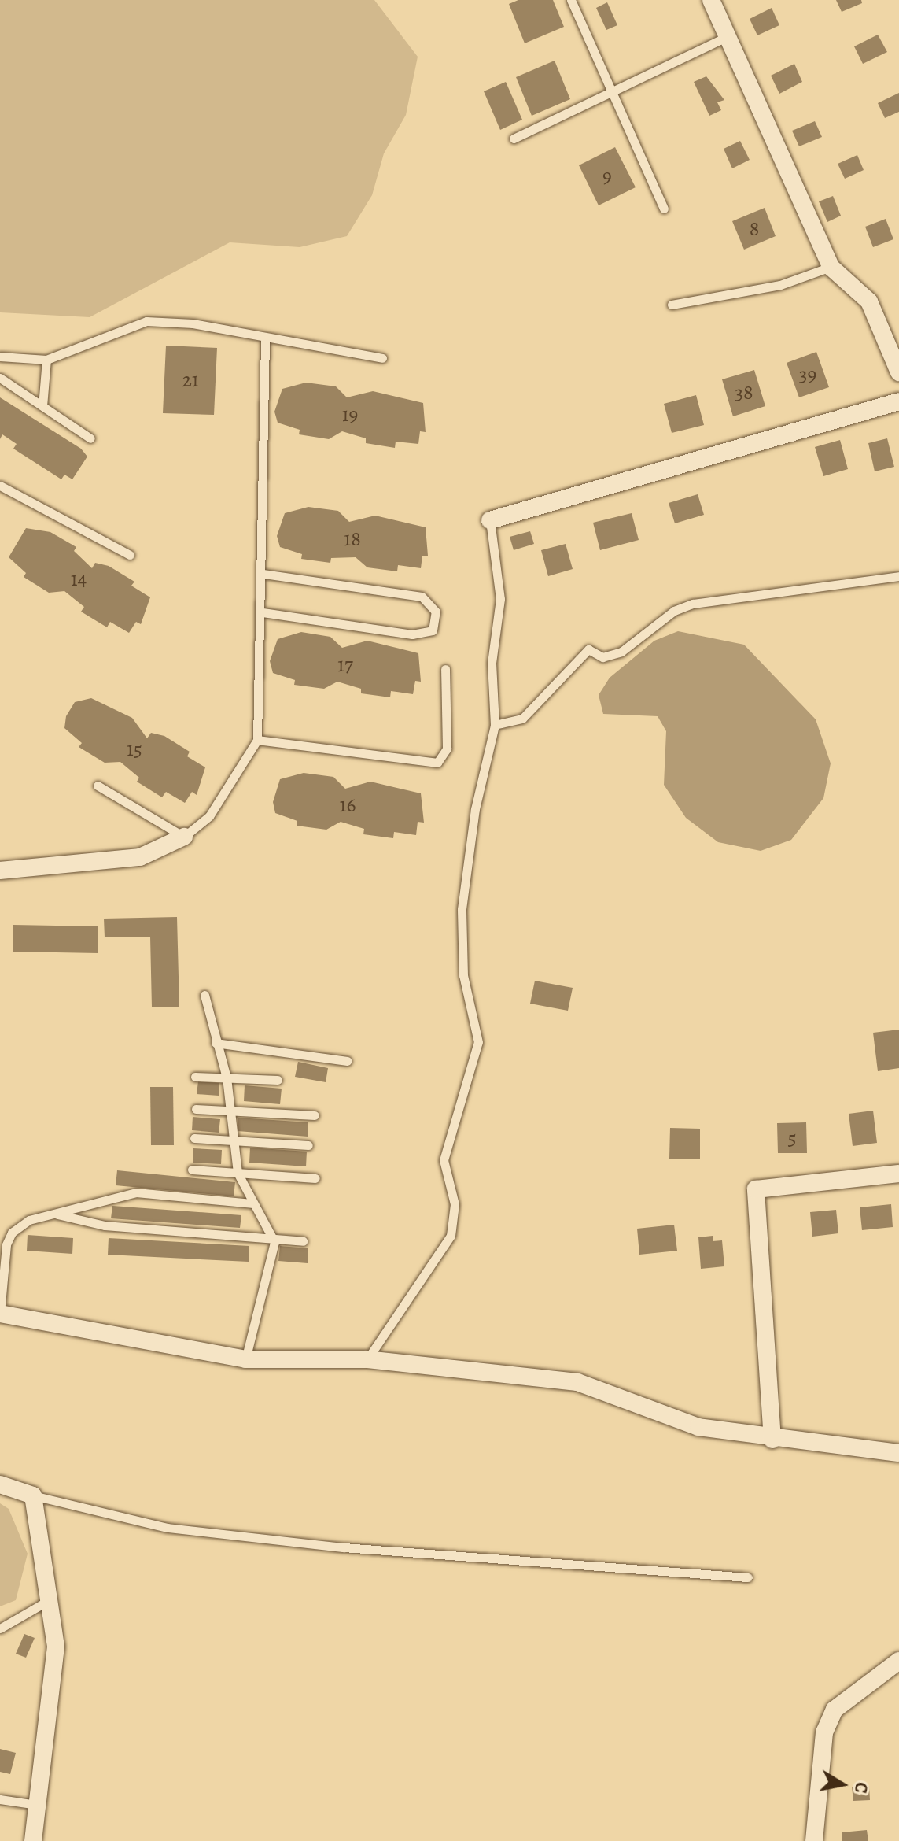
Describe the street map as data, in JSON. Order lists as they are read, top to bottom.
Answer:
{
  "house_numbers": [
    "9",
    "8",
    "39",
    "21",
    "38",
    "19",
    "18",
    "14",
    "17",
    "15",
    "16",
    "5"
  ],
  "north": "right"
}
